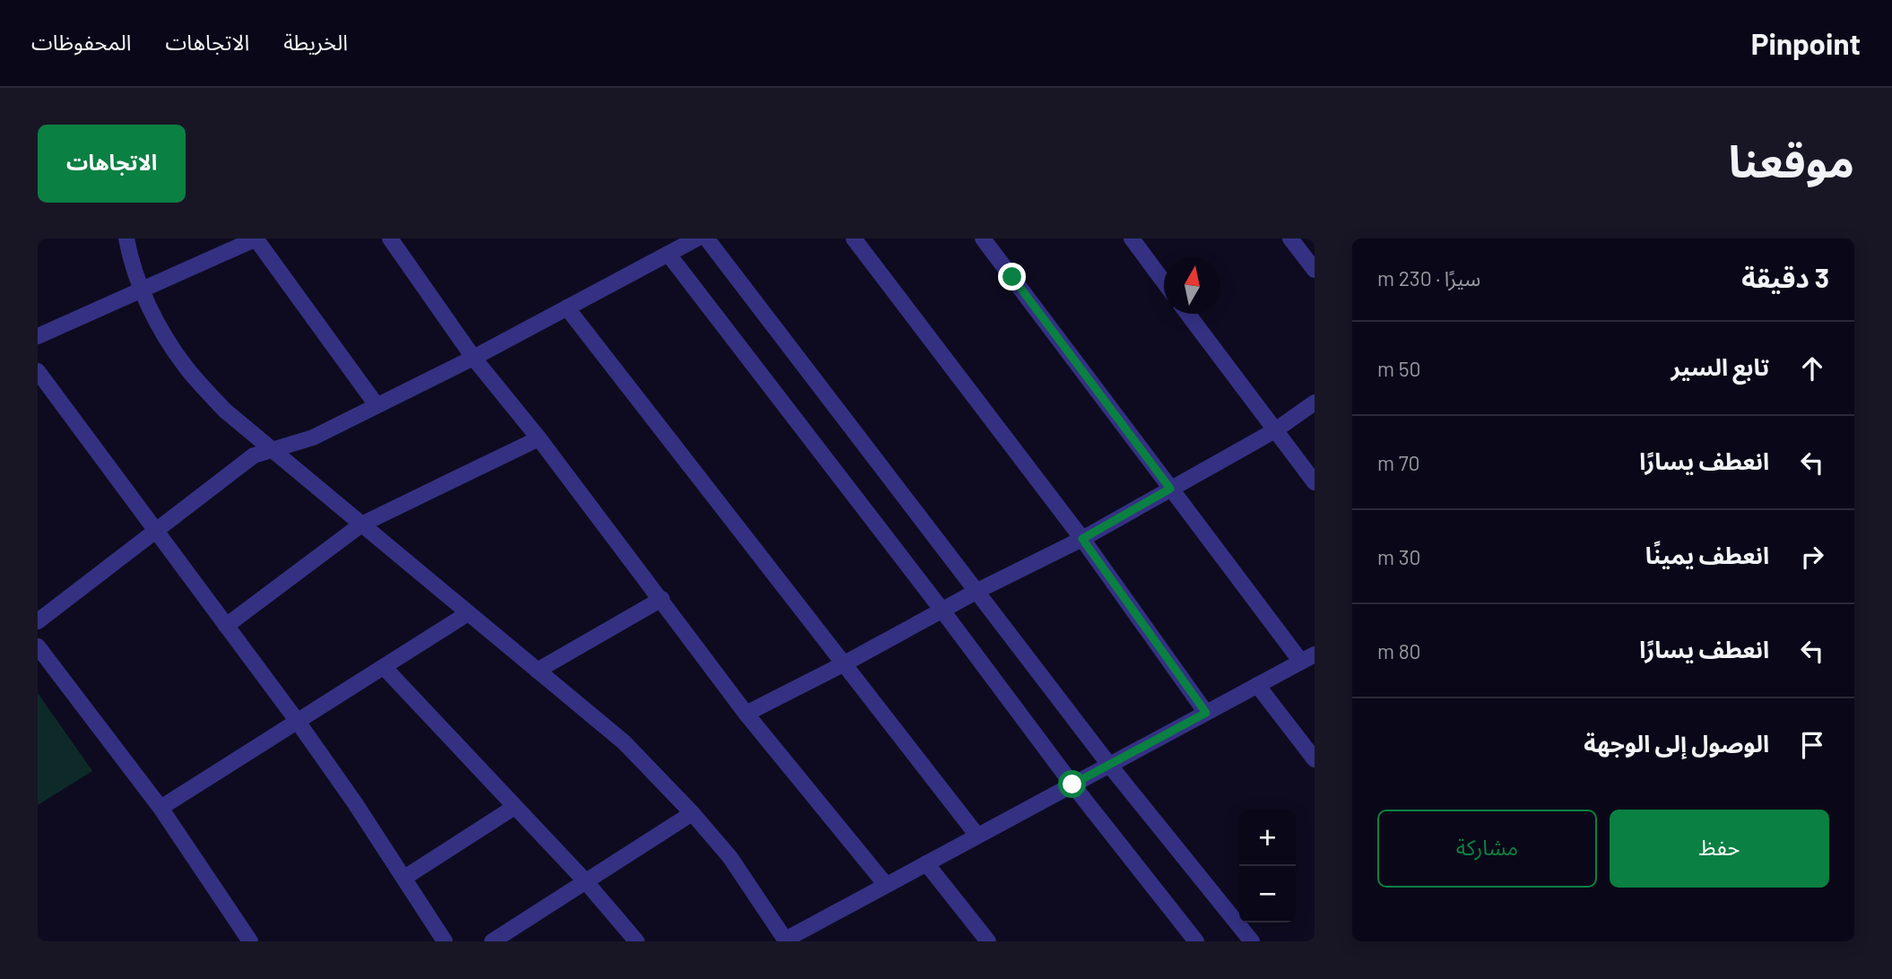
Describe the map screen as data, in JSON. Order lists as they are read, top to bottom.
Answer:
{
  "north": "top",
  "page": {
    "header": "Pinpoint",
    "nav": ["الخريطة", "الاتجاهات", "المحفوظات"],
    "title": "موقعنا",
    "buttons": [
      "الاتجاهات",
      ["حفظ", "مشاركة"]
    ],
    "heading": ["3 دقيقة", "سيرًا · 230 m"],
    "list": [
      ["تابع السير", "50 m"],
      ["انعطف يسارًا", "70 m"],
      ["انعطف يمينًا", "30 m"],
      ["انعطف يسارًا", "80 m"],
      "الوصول إلى الوجهة"
    ],
    "map_buttons": ["+", "−"]
  }
}
